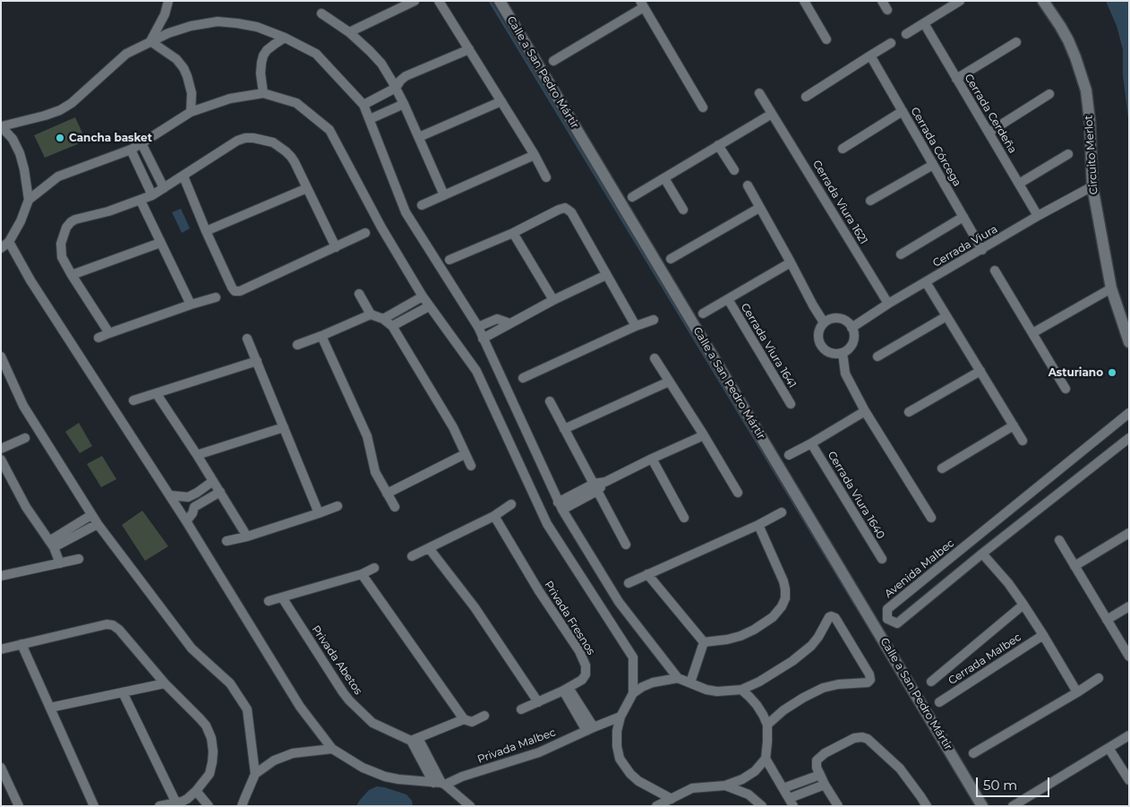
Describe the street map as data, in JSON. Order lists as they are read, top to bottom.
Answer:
{
  "streets": {
    "main road": ["Calle a San Pedro Mártir", "Circuito Merlot"],
    "street": [
      "Cerrada Cerdeña",
      "Cerrada Córcega",
      "Cerrada Viura 1621",
      "Cerrada Viura",
      "Cerrada Viura 1641",
      "Cerrada Viura 1640",
      "Avenida Malbec",
      "Privada Fresnos",
      "Cerrada Malbec",
      "Privada Abetos",
      "Privada Malbec"
    ]
  },
  "crossings": [
    ["Cerrada Cerdeña", "Cerrada Viura"],
    ["Cerrada Córcega", "Cerrada Viura"],
    ["Circuito Merlot", "Cerrada Viura"],
    ["Cerrada Viura 1621", "Cerrada Viura"]
  ],
  "places": ["Cancha basket", "Asturiano"],
  "scale_bar": "50 m"
}
